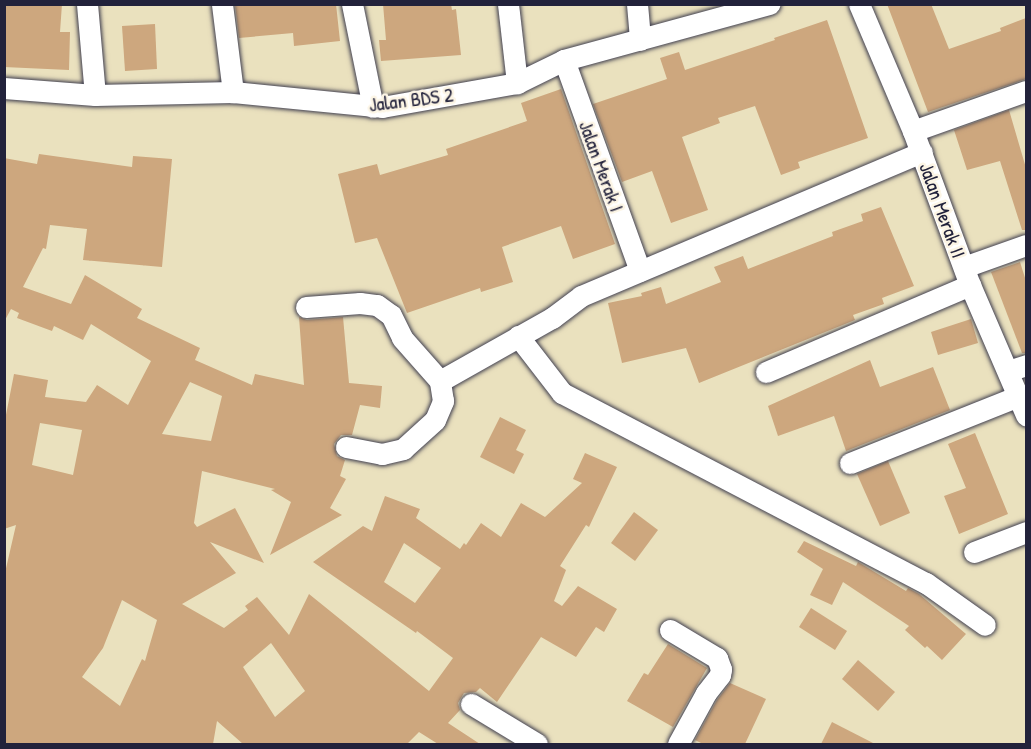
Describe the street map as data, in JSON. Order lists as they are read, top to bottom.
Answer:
{
  "streets": {
    "street": ["Jalan BDS 2", "Jalan Merak I", "Jalan Merak II"]
  },
  "crossings": [
    ["Jalan BDS 2", "Jalan Merak I"]
  ]
}
